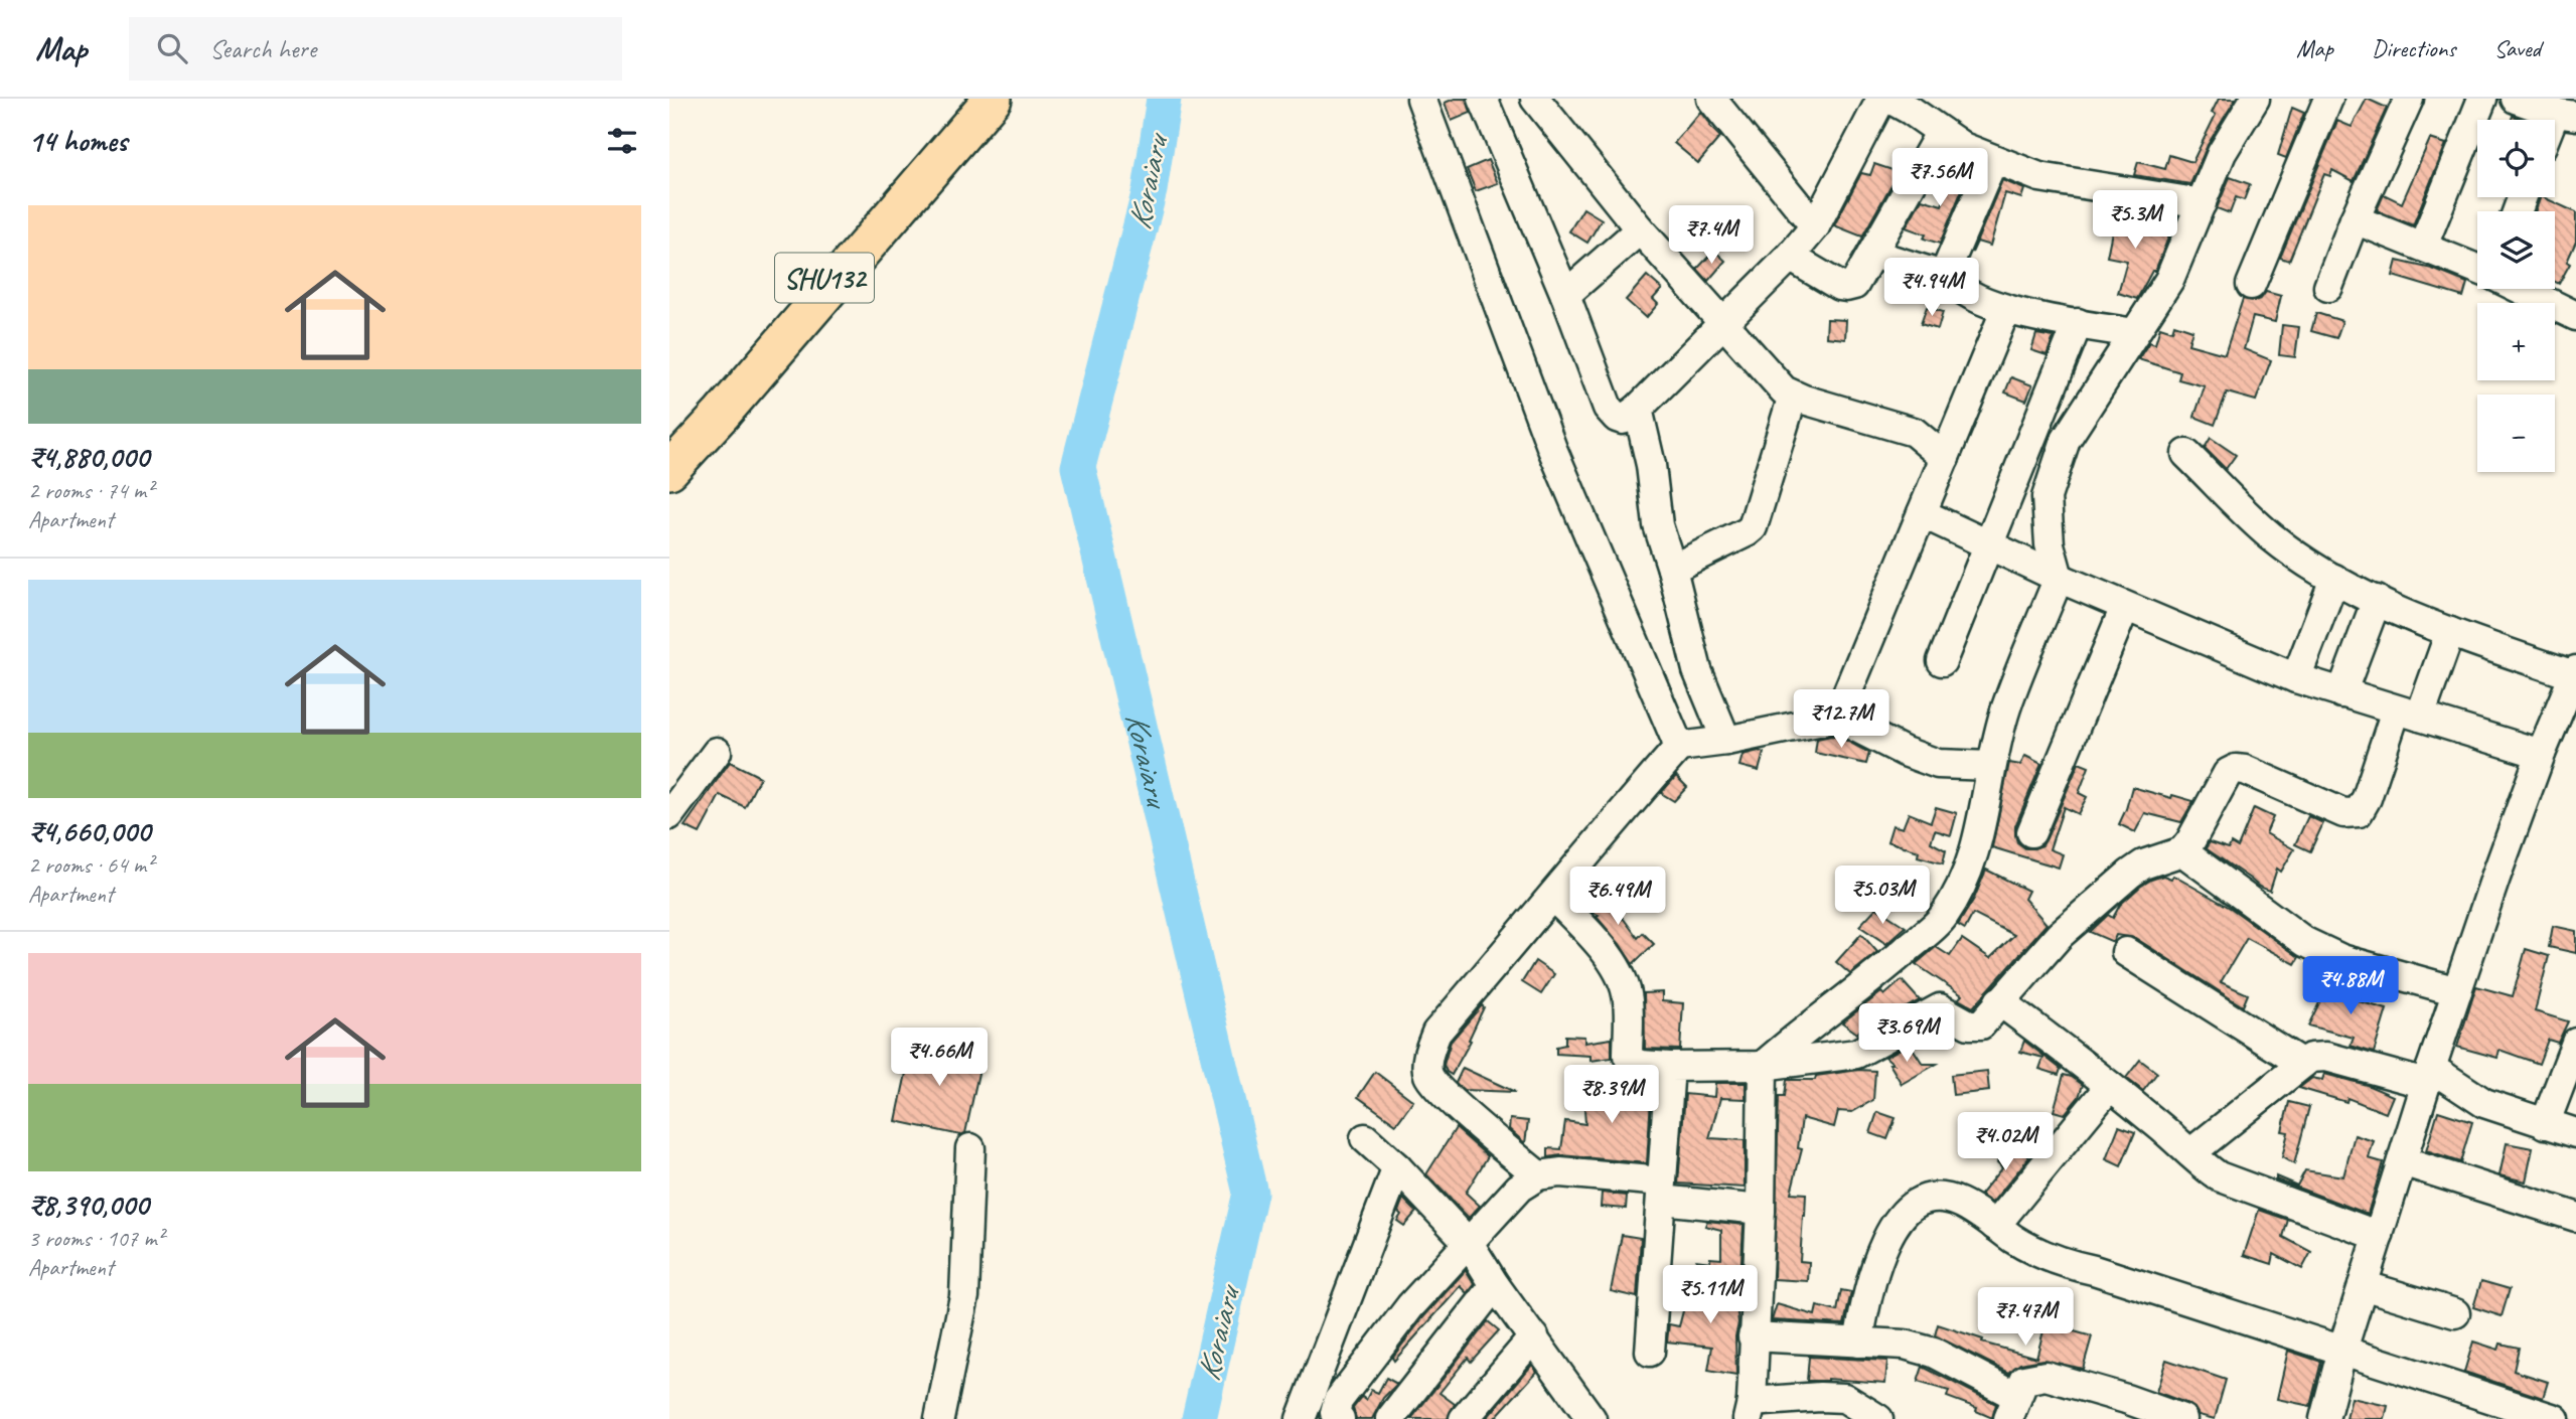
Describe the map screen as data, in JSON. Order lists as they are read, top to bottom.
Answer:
{
  "streets": {
    "main road": ["SHU132"]
  },
  "water": ["Koraiaru"],
  "page": {
    "header": "Map",
    "search": "Search here",
    "nav": ["Map", "Directions", "Saved"],
    "heading": "14 homes",
    "map_buttons": ["+", "−"],
    "price": [
      "₹7.56M",
      "₹5.3M",
      "₹7.4M",
      "₹4.94M",
      "₹12.7M",
      "₹5.03M",
      "₹6.49M",
      "₹4.88M",
      "₹3.69M",
      "₹4.66M",
      "₹8.39M",
      "₹4.02M",
      "₹5.11M",
      "₹7.47M"
    ],
    "list": [
      {
        "name": "₹4,880,000",
        "note": "2 rooms · 74 m² · Apartment"
      },
      {
        "name": "₹4,660,000",
        "note": "2 rooms · 64 m² · Apartment"
      },
      {
        "name": "₹8,390,000",
        "note": "3 rooms · 107 m² · Apartment"
      }
    ]
  }
}
